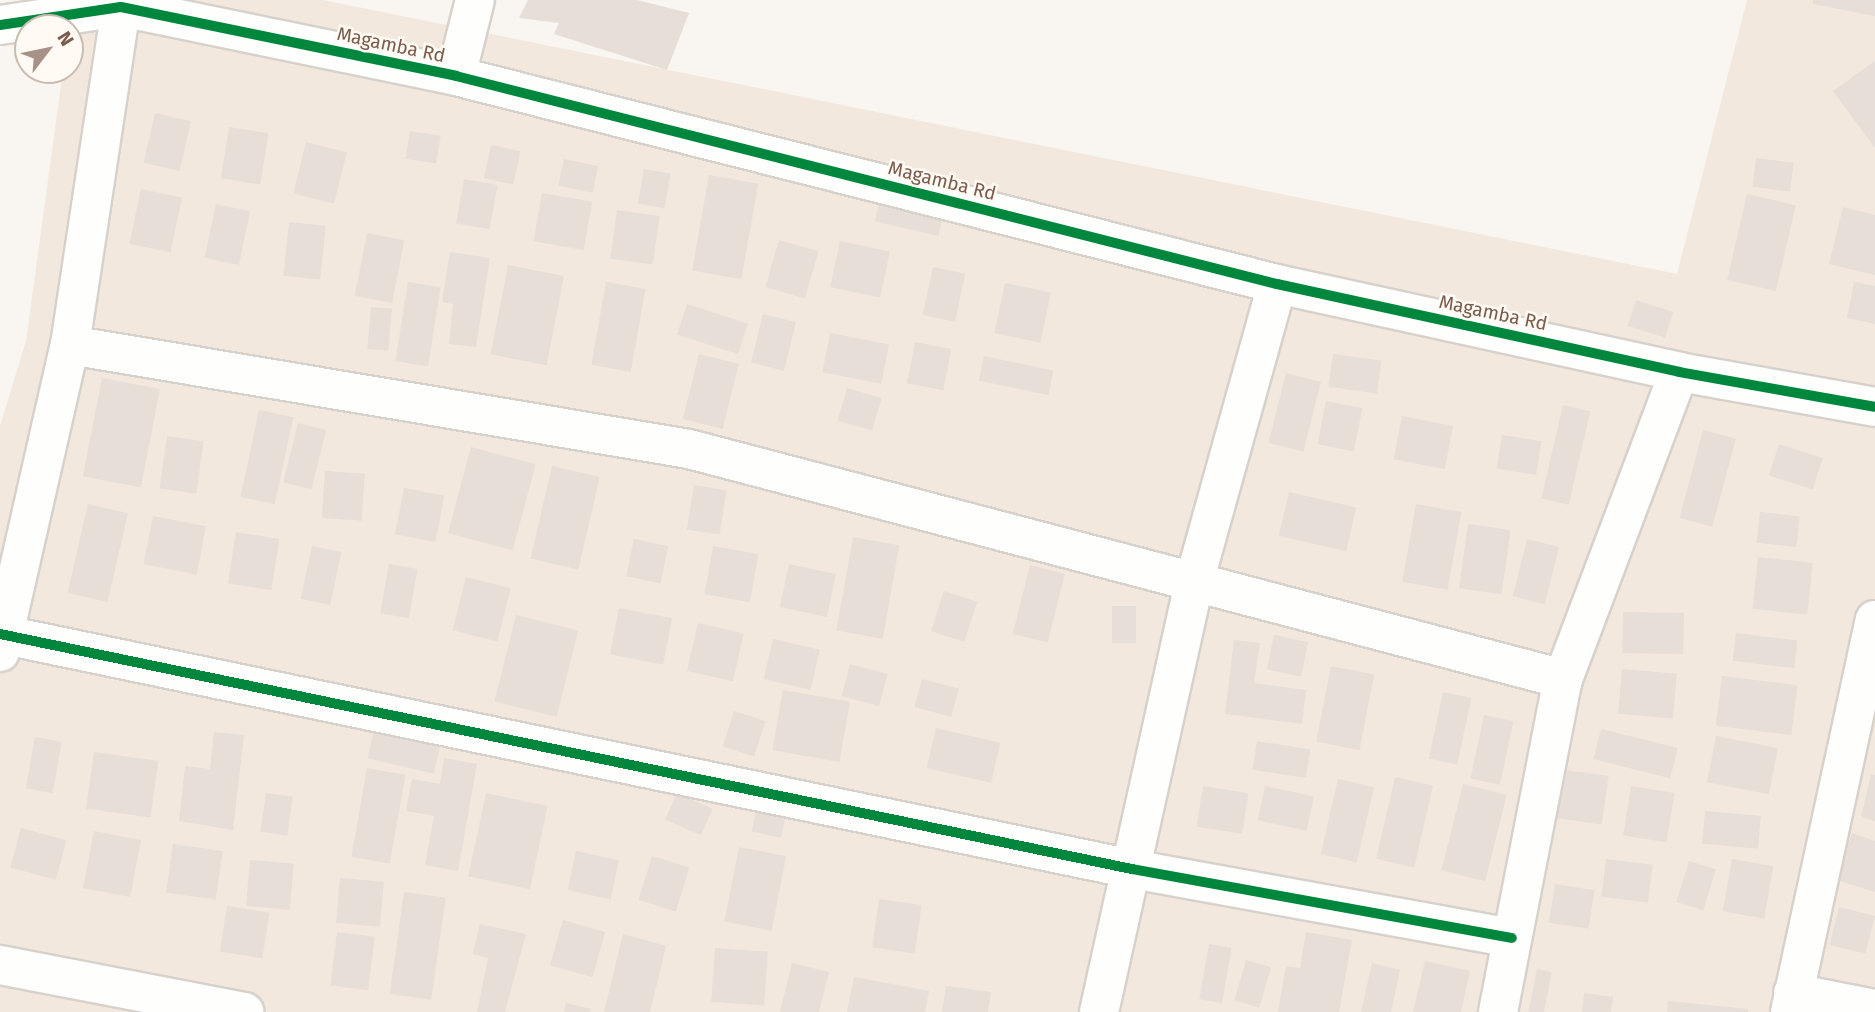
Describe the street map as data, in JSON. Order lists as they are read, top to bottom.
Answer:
{
  "streets": {
    "street": ["Magamba Rd"]
  },
  "north": "top right"
}
